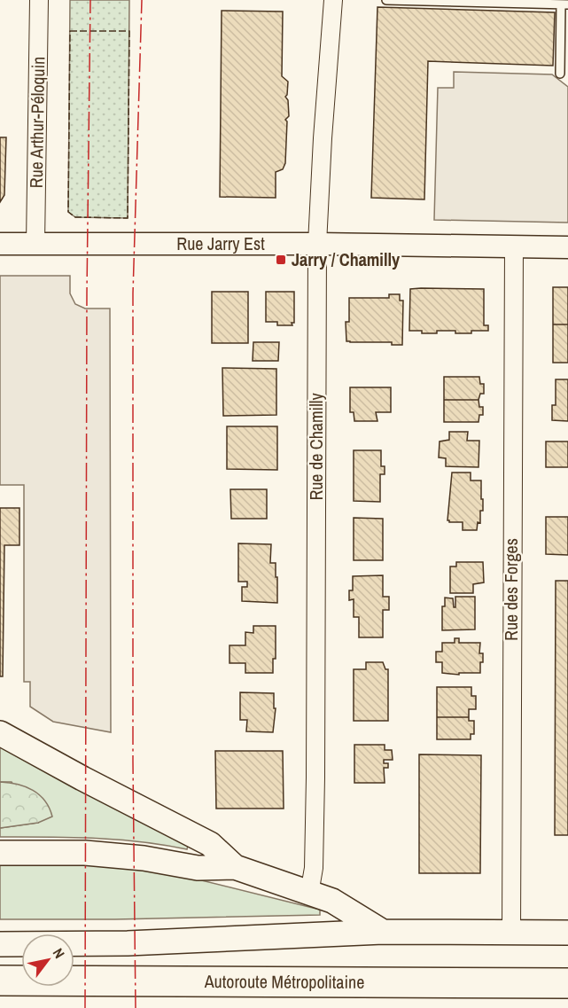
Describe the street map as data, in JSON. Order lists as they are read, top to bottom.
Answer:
{
  "streets": {
    "highway": ["Autoroute Métropolitaine"],
    "street": [
      "Rue Arthur-Péloquin",
      "Rue Jarry Est",
      "Rue de Chamilly",
      "Rue des Forges"
    ]
  },
  "crossings": [
    ["Rue Arthur-Péloquin", "Rue Jarry Est"],
    ["Rue Jarry Est", "Rue de Chamilly"],
    ["Rue Jarry Est", "Rue des Forges"]
  ],
  "places": {
    "transit": ["Jarry / Chamilly"]
  },
  "north": "top right"
}
